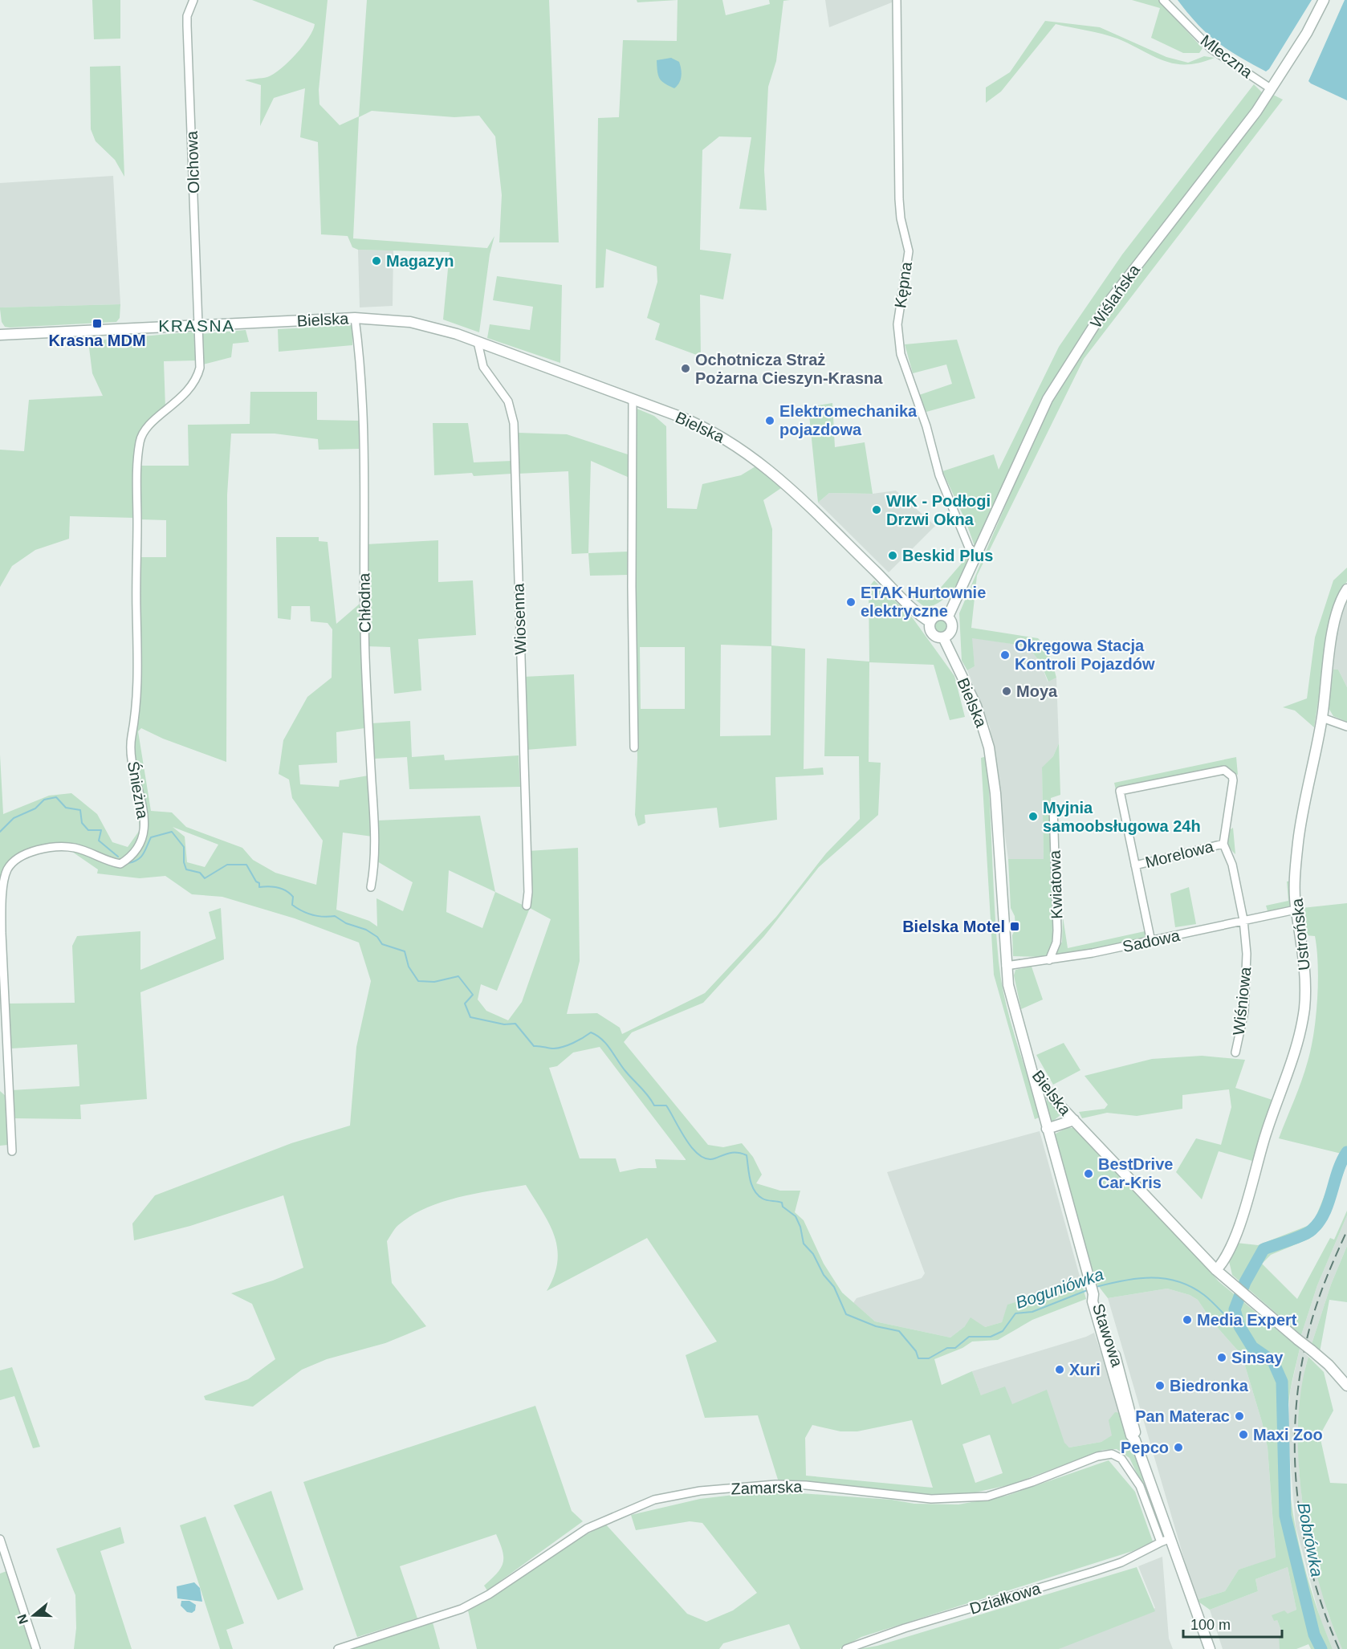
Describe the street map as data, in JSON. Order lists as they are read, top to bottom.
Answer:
{
  "streets": {
    "street": [
      "Mleczna",
      "Olchowa",
      "Kępna",
      "Wiślańska",
      "Bielska",
      "Chłodna",
      "Wiosenna",
      "Śnieżna",
      "Morelowa",
      "Kwiatowa",
      "Ustrońska",
      "Sadowa",
      "Wiśniowa",
      "Stawowa",
      "Zamarska",
      "Działkowa"
    ]
  },
  "crossings": [
    ["Mleczna", "Wiślańska"],
    ["Olchowa", "Bielska"],
    ["Olchowa", "Śnieżna"],
    ["Kępna", "Wiślańska"],
    ["Wiślańska", "Bielska"],
    ["Bielska", "Chłodna"],
    ["Bielska", "Wiosenna"],
    ["Bielska", "Śnieżna"],
    ["Bielska", "Ustrońska"],
    ["Bielska", "Sadowa"],
    ["Bielska", "Stawowa"],
    ["Morelowa", "Wiśniowa"],
    ["Kwiatowa", "Sadowa"],
    ["Ustrońska", "Sadowa"],
    ["Sadowa", "Wiśniowa"],
    ["Stawowa", "Zamarska"],
    ["Stawowa", "Działkowa"],
    ["Zamarska", "Działkowa"]
  ],
  "districts": ["KRASNA"],
  "water": ["Boguniówka", "Bobrówka"],
  "places": {
    "other": [
      "Magazyn",
      "Ochotnicza Straż Pożarna Cieszyn-Krasna",
      "Elektromechanika pojazdowa",
      "WIK - Podłogi Drzwi Okna",
      "Beskid Plus",
      "ETAK Hurtownie elektryczne",
      "Okręgowa Stacja Kontroli Pojazdów",
      "Moya",
      "Myjnia samoobsługowa 24h",
      "BestDrive Car-Kris",
      "Media Expert",
      "Sinsay",
      "Xuri",
      "Biedronka",
      "Pan Materac",
      "Maxi Zoo",
      "Pepco"
    ],
    "transit": ["Krasna MDM", "Bielska Motel"]
  },
  "scale_bar": "100 m",
  "north": "left"
}
